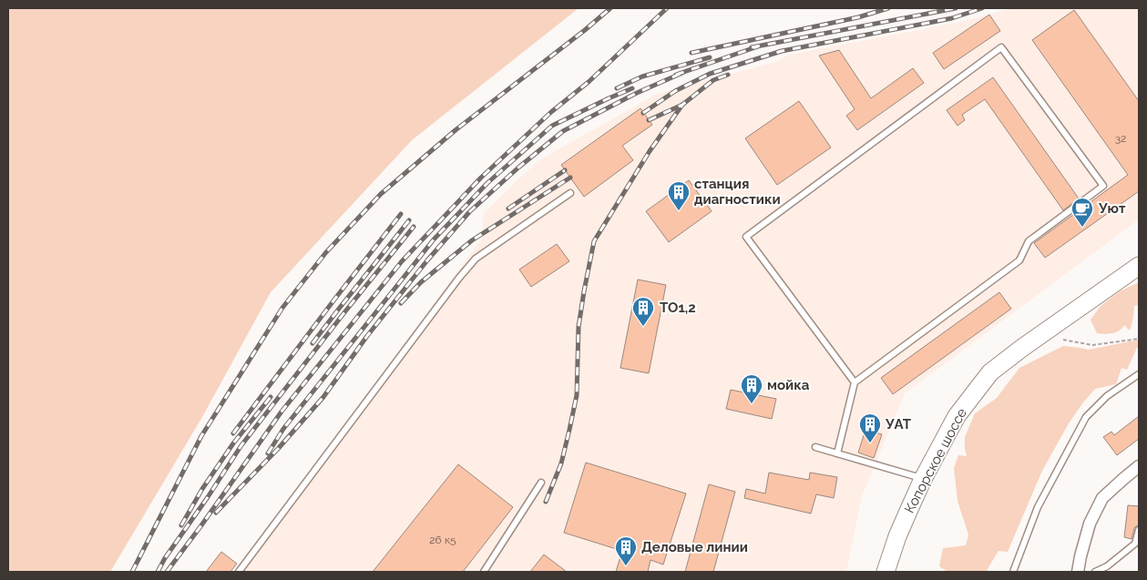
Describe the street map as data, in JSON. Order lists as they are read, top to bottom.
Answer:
{
  "streets": {
    "main road": ["Копорское шоссе"]
  },
  "places": {
    "building": [
      "станция диагностики",
      "ТО1,2",
      "мойка",
      "УАТ",
      "Деловые линии"
    ],
    "cafe": ["Уют"]
  },
  "house_numbers": ["32", "26 к5"]
}
